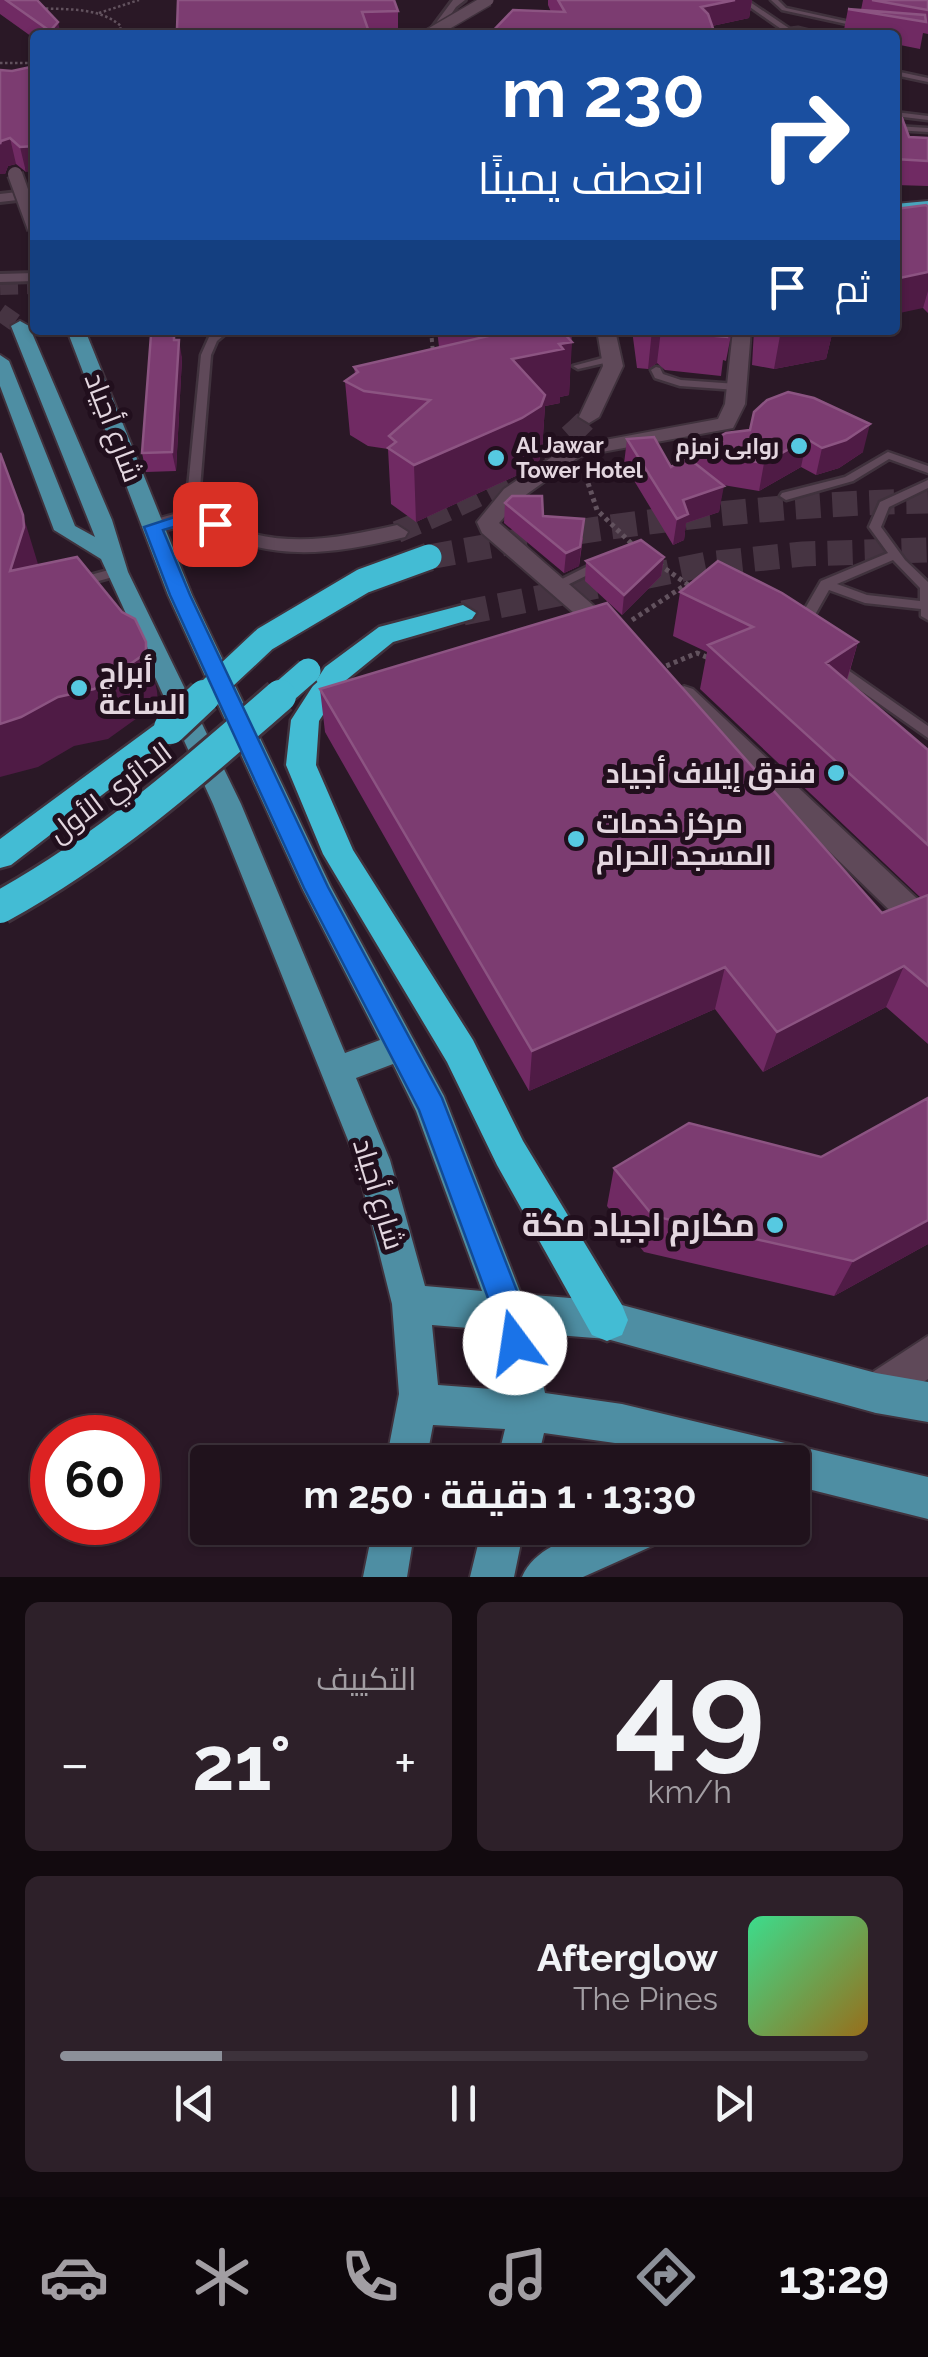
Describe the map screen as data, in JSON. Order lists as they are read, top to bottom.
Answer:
{
  "streets": {
    "highway": ["الدائري الأول"],
    "main road": ["شارع أجياد"]
  },
  "places": [
    "روابی زمزم",
    "Al Jawar Tower Hotel",
    "أبراج الساعة",
    "فندق إيلاف أجياد",
    "مركز خدمات المسجد الحرام",
    "مكارم اجياد مكة"
  ],
  "page": {
    "turn": ["230 m", "انعطف يمينًا"],
    "then": "ثم",
    "limit": "60",
    "trip": "13:30 · 1 دقيقة · 250 m",
    "tile": [
      ["49", "km/h"],
      "التكييف"
    ],
    "heat": ["−", "21°", "+"],
    "song": ["Afterglow", "The Pines"],
    "tabs": "13:29"
  }
}
